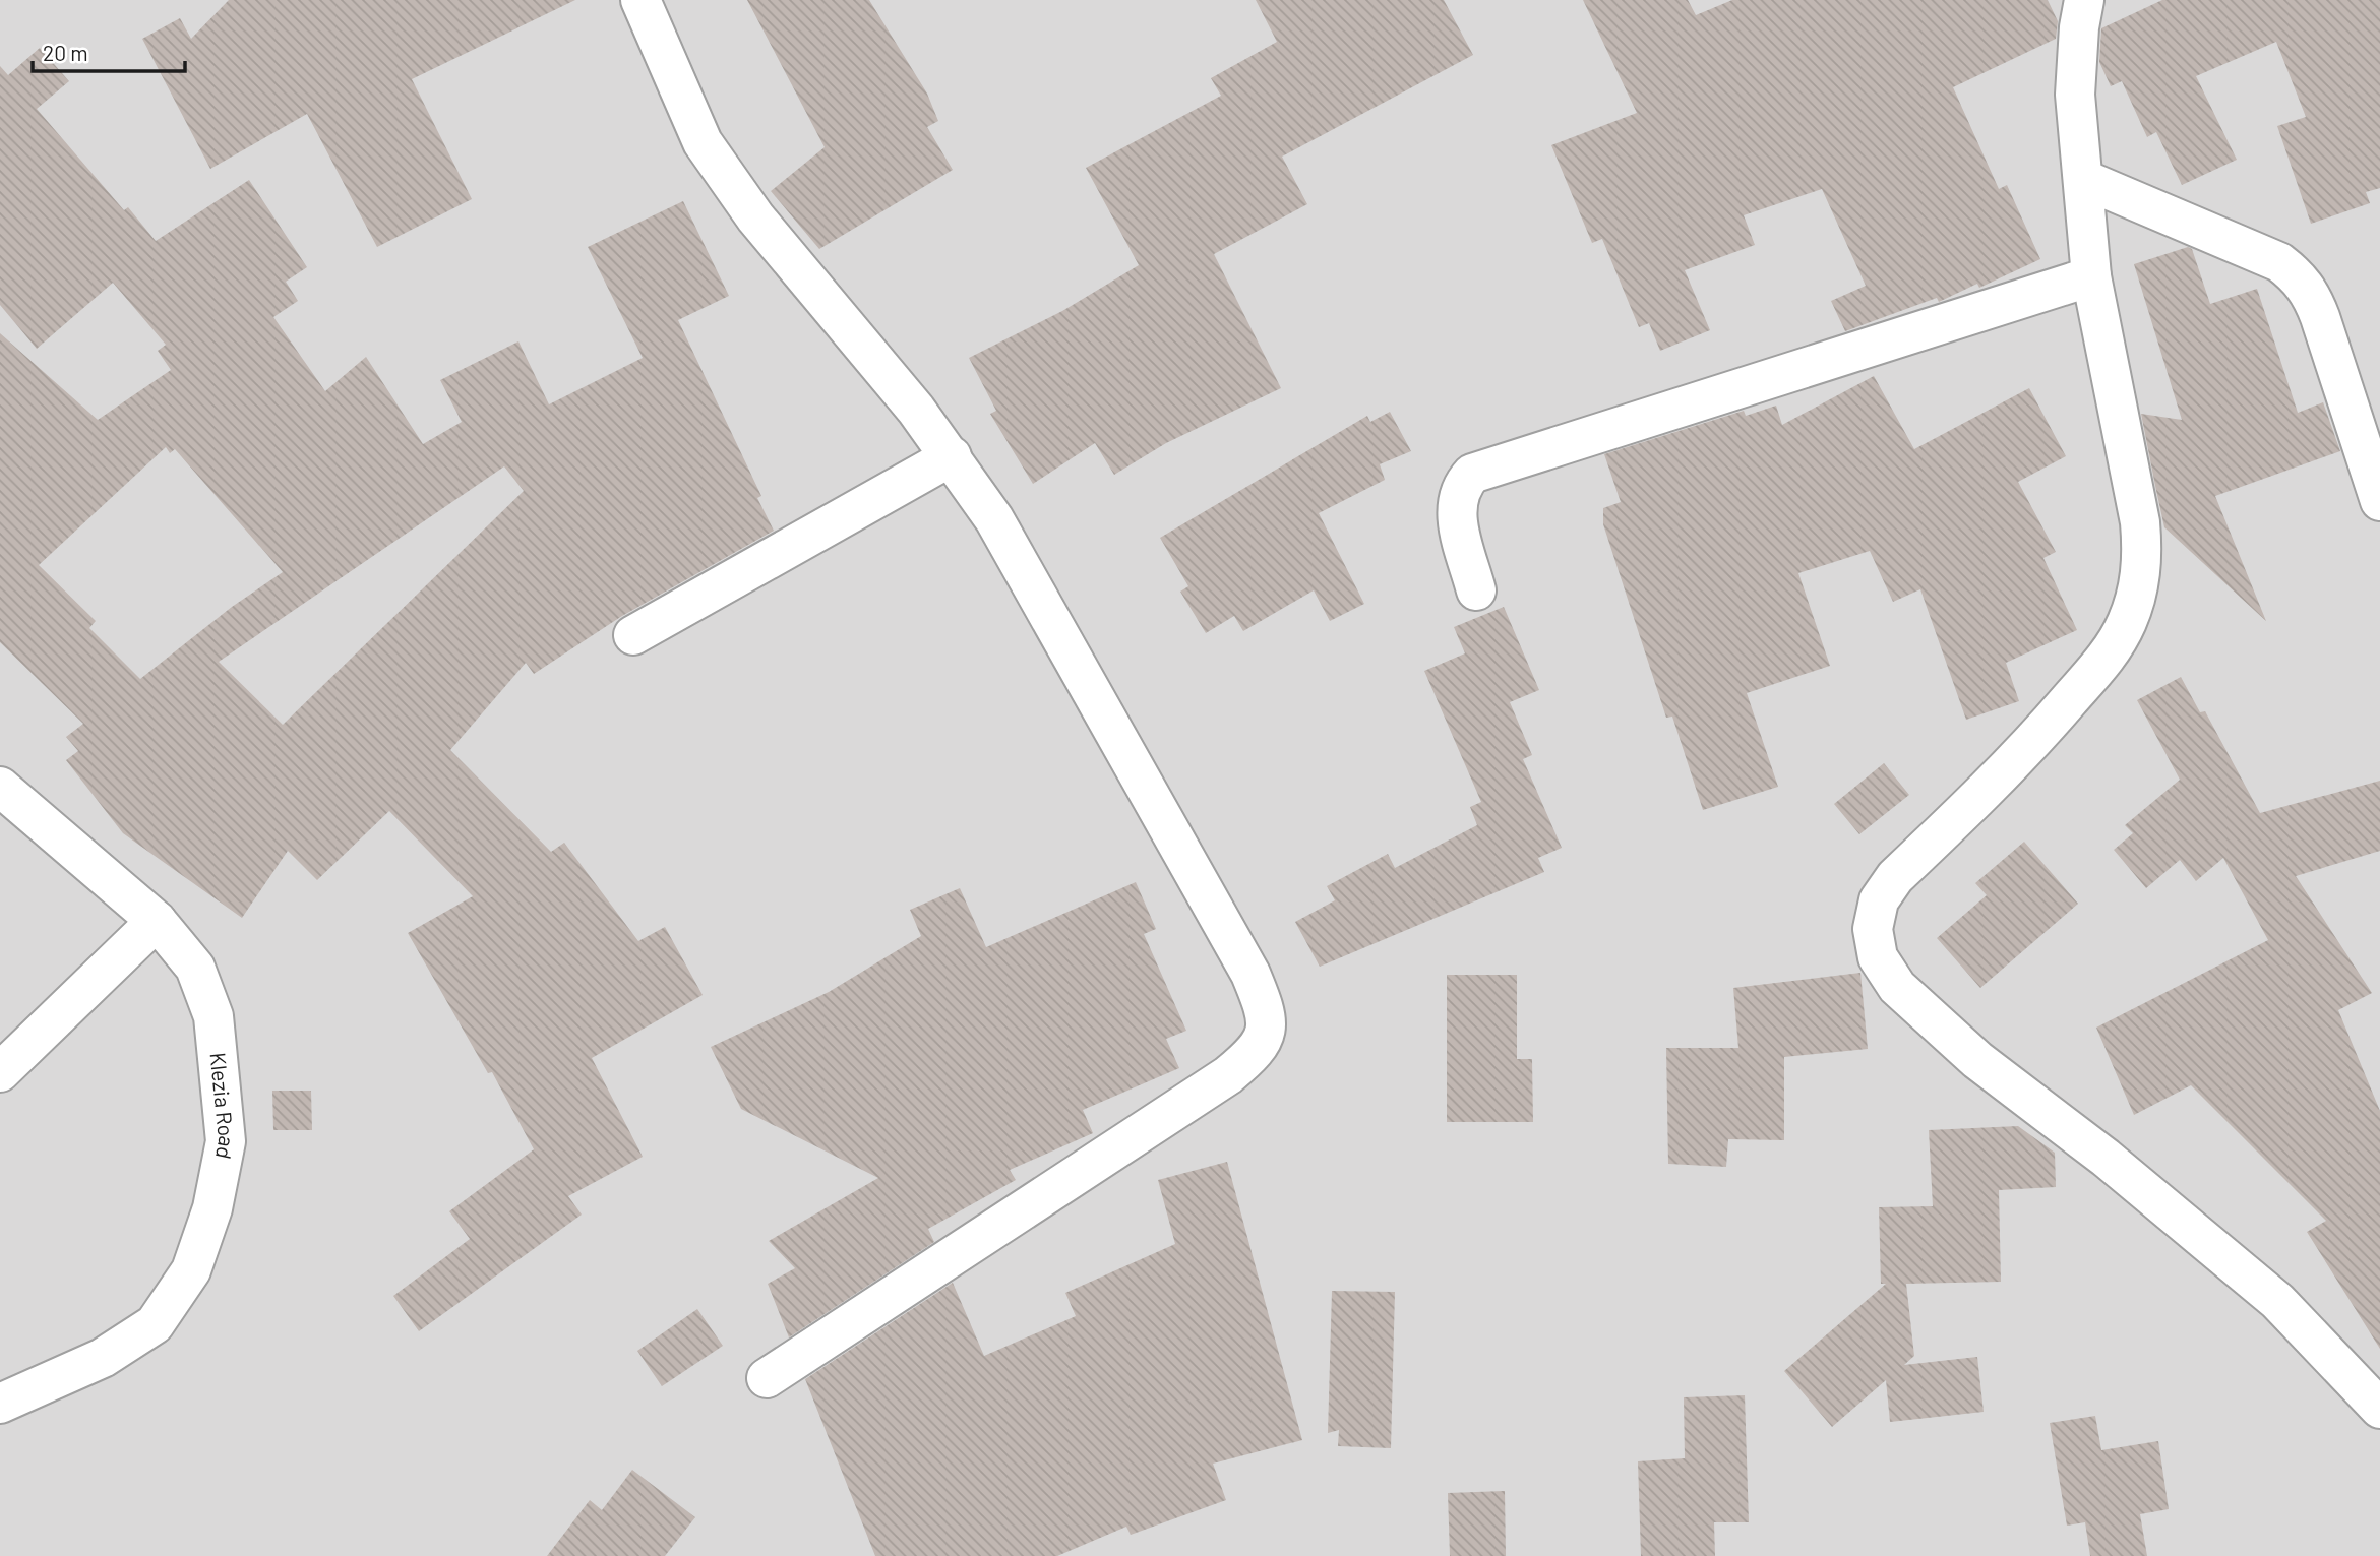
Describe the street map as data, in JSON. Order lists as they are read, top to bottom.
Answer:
{
  "streets": {
    "street": ["Klezia Road"]
  },
  "scale_bar": "20 m"
}
